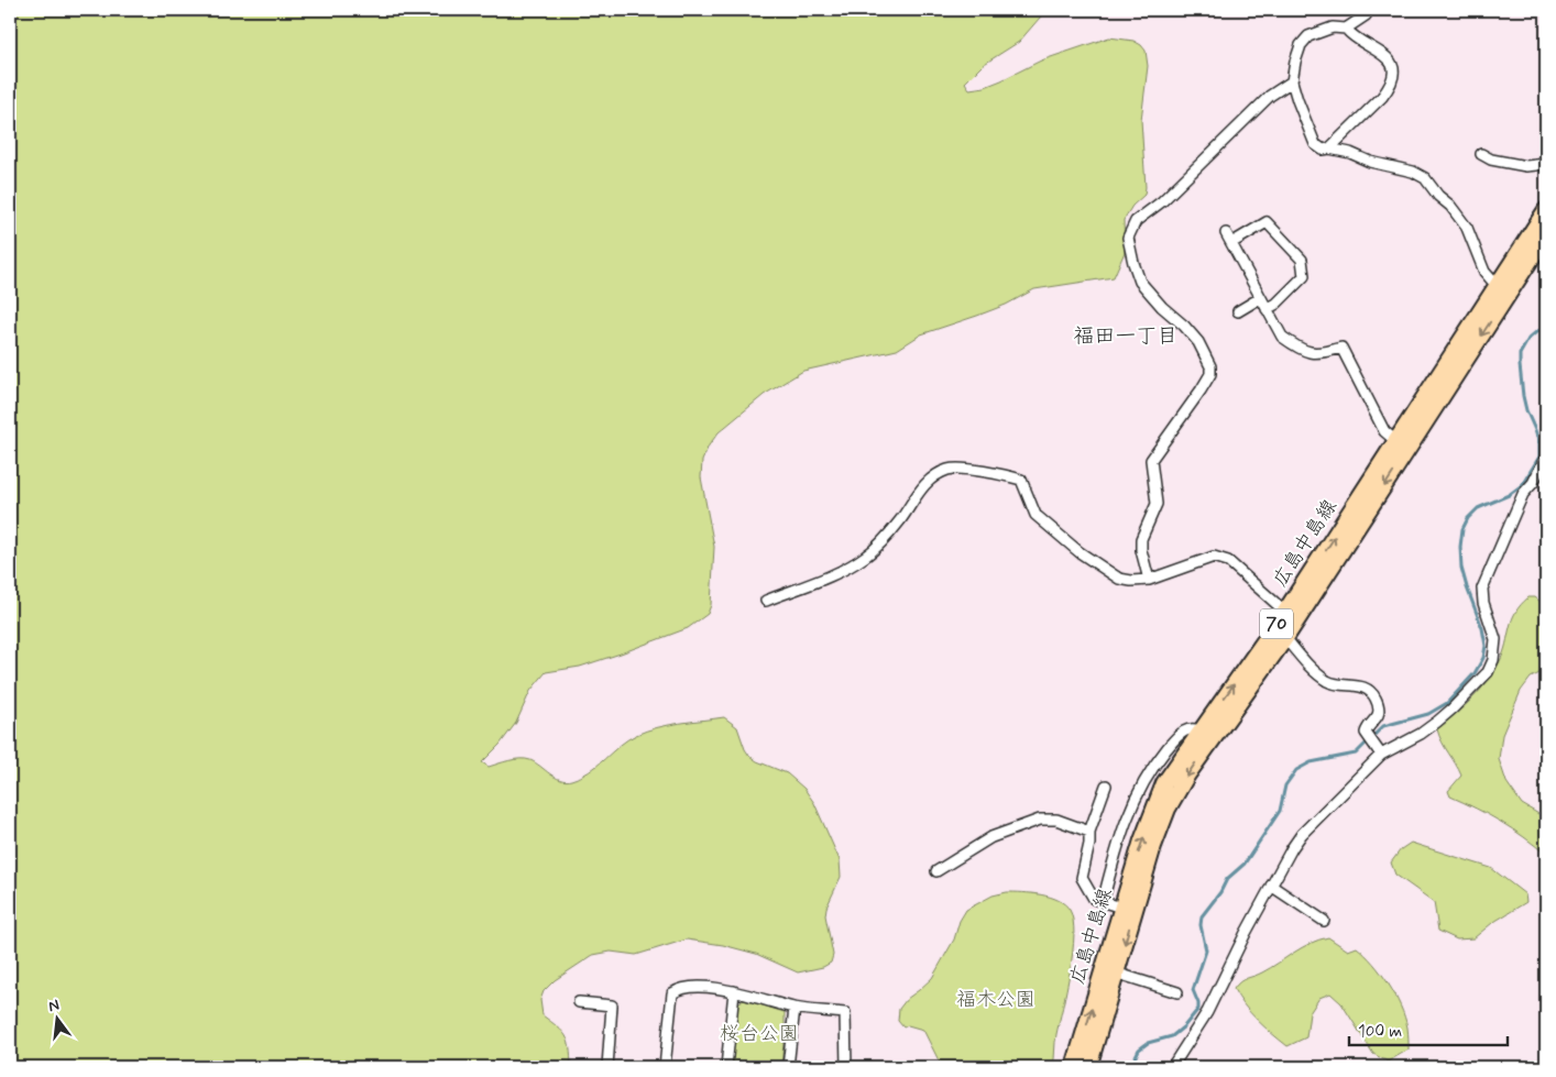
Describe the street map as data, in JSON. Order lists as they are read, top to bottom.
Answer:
{
  "streets": {
    "main road": ["広島中島線", "70"]
  },
  "districts": ["福田一丁目"],
  "parks": ["福木公園", "桜台公園"],
  "scale_bar": "100 m",
  "north": "top"
}
